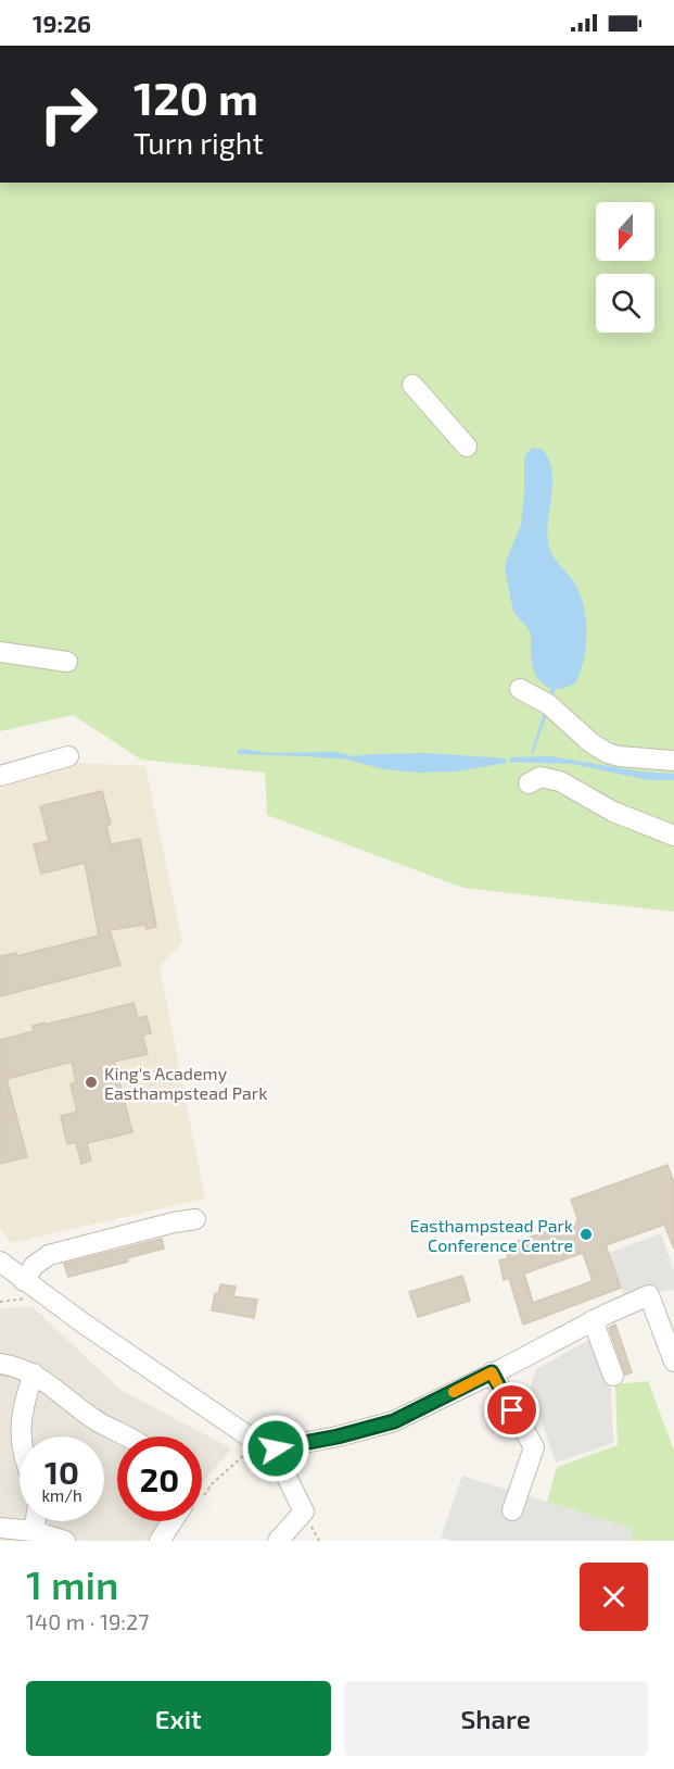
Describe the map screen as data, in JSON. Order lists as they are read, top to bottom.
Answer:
{
  "places": ["King's Academy Easthampstead Park", "Easthampstead Park Conference Centre"],
  "north": "bottom",
  "page": {
    "status": "19:26",
    "turn": ["120 m", "Turn right"],
    "speed": "10 km/h",
    "limit": "20",
    "heading": ["1 min", "140 m · 19:27"],
    "buttons": ["Exit", "Share"]
  }
}
